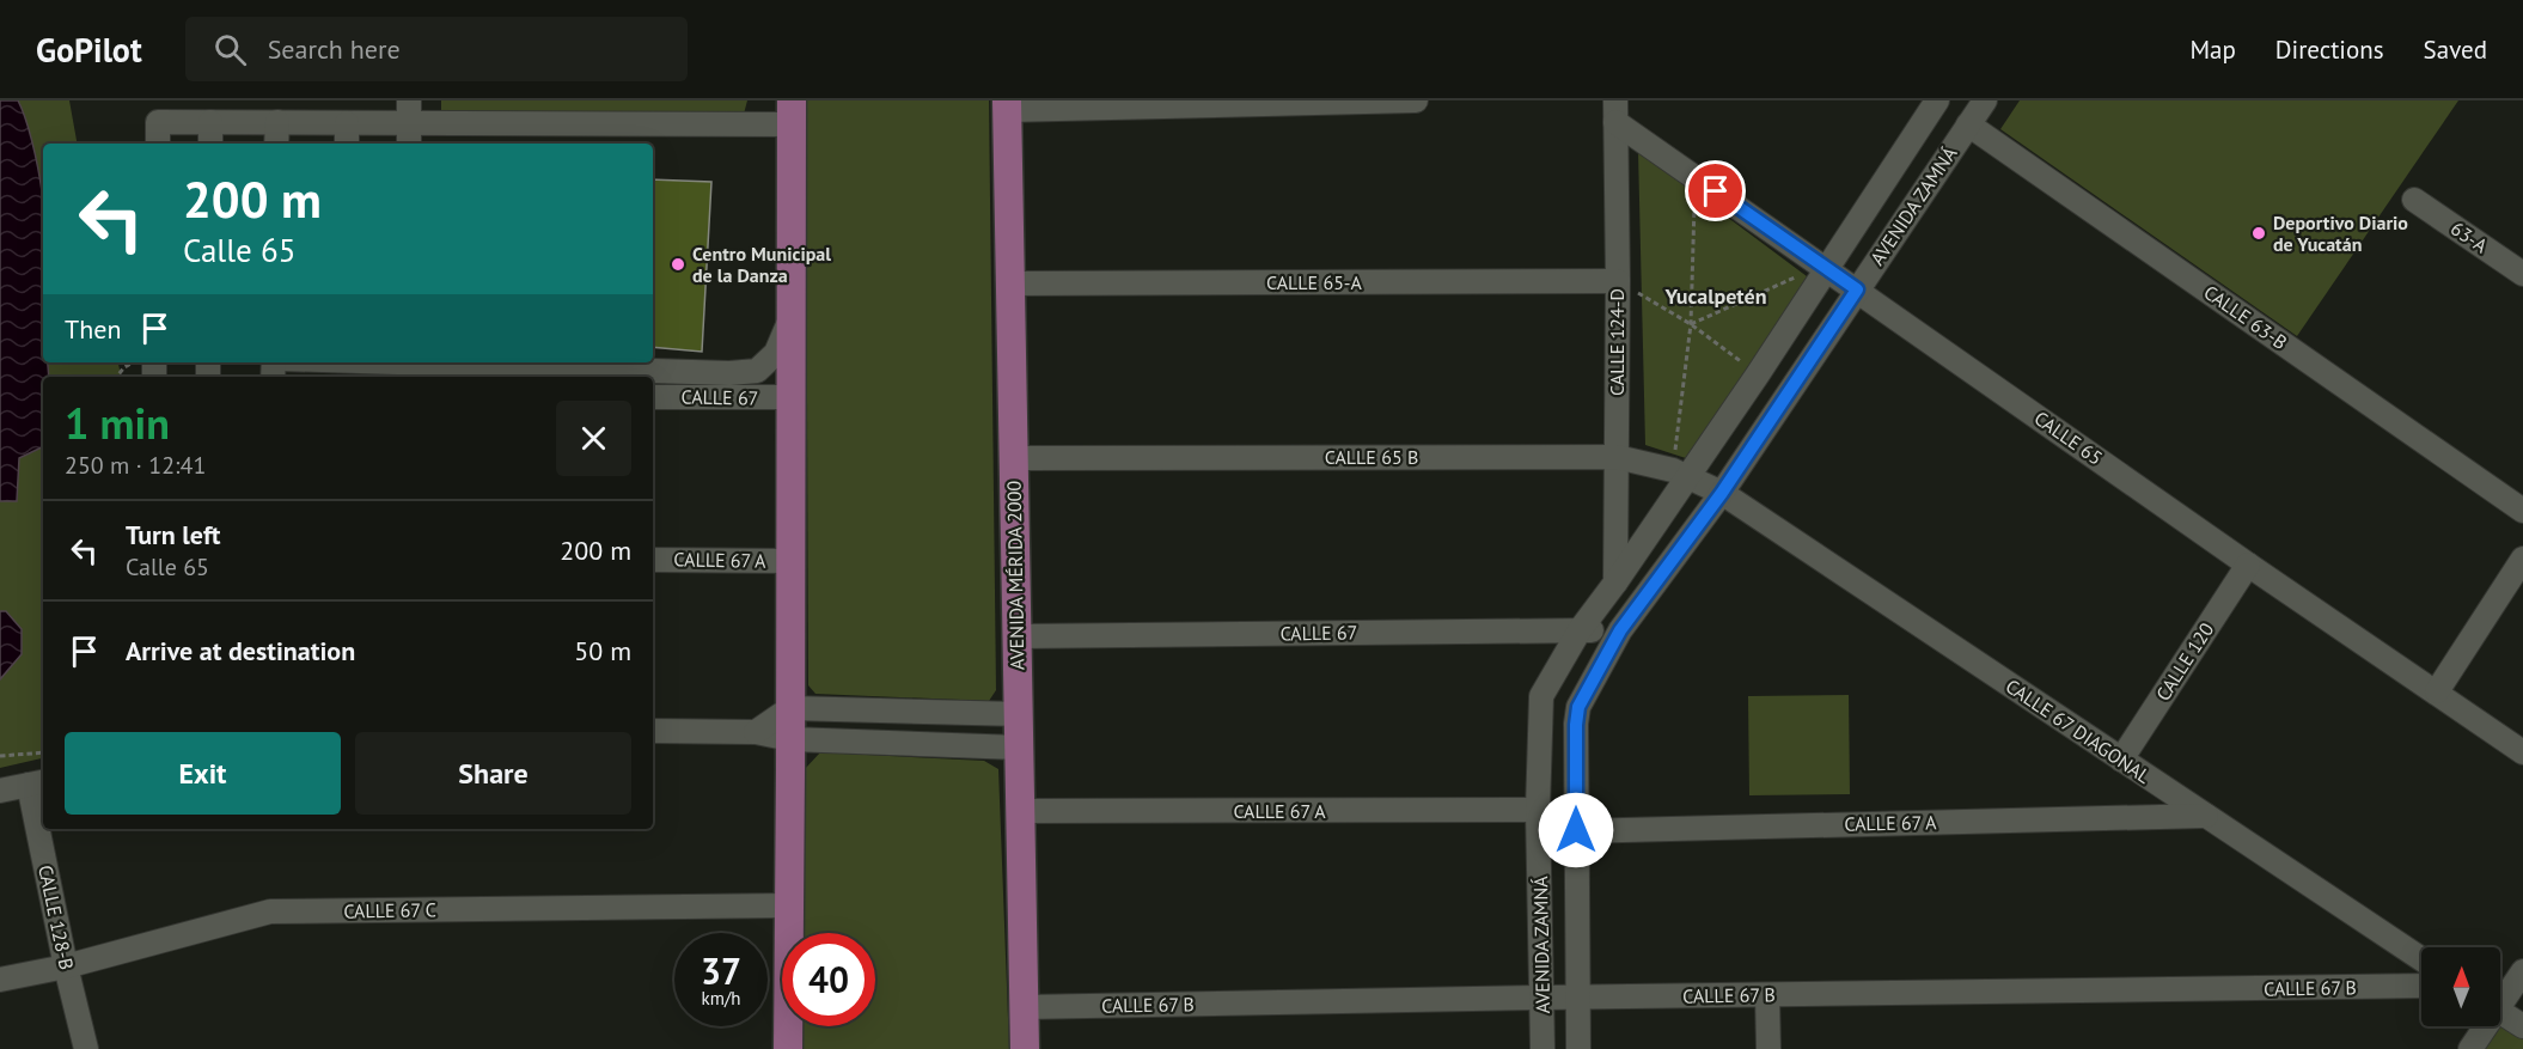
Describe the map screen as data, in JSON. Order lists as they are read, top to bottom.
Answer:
{
  "streets": {
    "main road": ["AVENIDA MÉRIDA 2000"],
    "street": [
      "AVENIDA ZAMNÁ",
      "63-A",
      "CALLE 65-A",
      "CALLE 63-B",
      "CALLE 124-D",
      "CALLE 67",
      "CALLE 65",
      "CALLE 65 B",
      "CALLE 67 A",
      "CALLE 120",
      "CALLE 67 DIAGONAL",
      "CALLE 67 C",
      "CALLE 128-B",
      "CALLE 67 B"
    ]
  },
  "crossings": [
    ["AVENIDA ZAMNÁ", "CALLE 63-B"],
    ["AVENIDA ZAMNÁ", "CALLE 124-D"],
    ["AVENIDA ZAMNÁ", "CALLE 67"],
    ["AVENIDA ZAMNÁ", "CALLE 65"],
    ["AVENIDA ZAMNÁ", "CALLE 65 B"],
    ["AVENIDA ZAMNÁ", "CALLE 67 A"],
    ["AVENIDA ZAMNÁ", "CALLE 67 DIAGONAL"],
    ["AVENIDA ZAMNÁ", "CALLE 67 B"],
    ["CALLE 65-A", "CALLE 124-D"],
    ["CALLE 65-A", "AVENIDA MÉRIDA 2000"],
    ["CALLE 124-D", "CALLE 65"],
    ["CALLE 124-D", "CALLE 65 B"],
    ["CALLE 67", "AVENIDA MÉRIDA 2000"],
    ["CALLE 65", "CALLE 120"],
    ["CALLE 65 B", "AVENIDA MÉRIDA 2000"],
    ["CALLE 65 B", "CALLE 67 DIAGONAL"],
    ["CALLE 67 A", "AVENIDA MÉRIDA 2000"],
    ["CALLE 67 A", "CALLE 67 DIAGONAL"],
    ["AVENIDA MÉRIDA 2000", "CALLE 67 B"],
    ["CALLE 120", "CALLE 67 DIAGONAL"],
    ["CALLE 67 C", "CALLE 128-B"]
  ],
  "districts": ["Yucalpetén"],
  "places": ["Deportivo Diario de Yucatán", "Centro Municipal de la Danza"],
  "north": "top",
  "page": {
    "header": "GoPilot",
    "search": "Search here",
    "nav": ["Map", "Directions", "Saved"],
    "turn": ["200 m", "Calle 65"],
    "then": "Then",
    "heading": ["1 min", "250 m · 12:41"],
    "list": [
      {
        "name": "Turn left",
        "note": "Calle 65",
        "value": "200 m"
      },
      {
        "name": "Arrive at destination",
        "value": "50 m"
      }
    ],
    "buttons": ["Exit", "Share"],
    "speed": "37 km/h",
    "limit": "40"
  }
}
